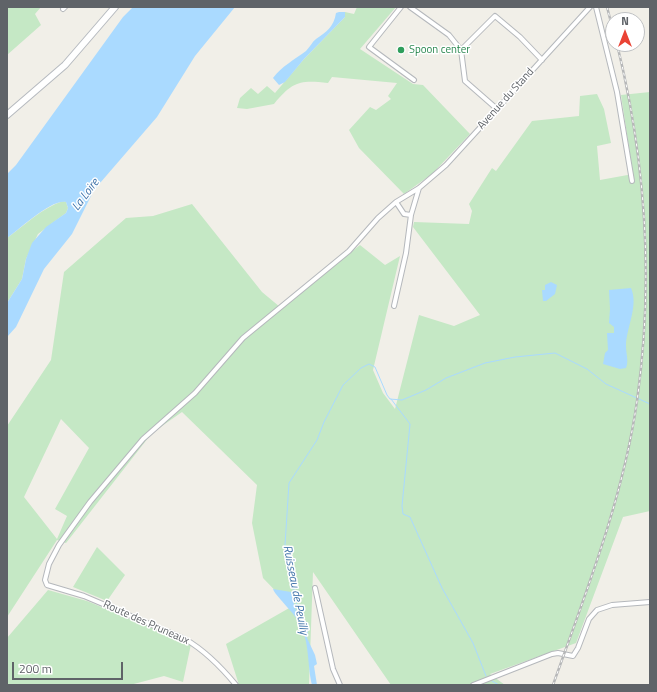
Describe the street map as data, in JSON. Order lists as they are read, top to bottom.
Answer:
{
  "streets": {
    "street": ["Avenue du Stand", "Route des Pruneaux"]
  },
  "crossings": [
    ["Avenue du Stand", "Route des Pruneaux"]
  ],
  "water": ["La Loire", "Ruisseau de Peuilly"],
  "places": ["Spoon center"],
  "scale_bar": "200 m",
  "north": "top"
}
